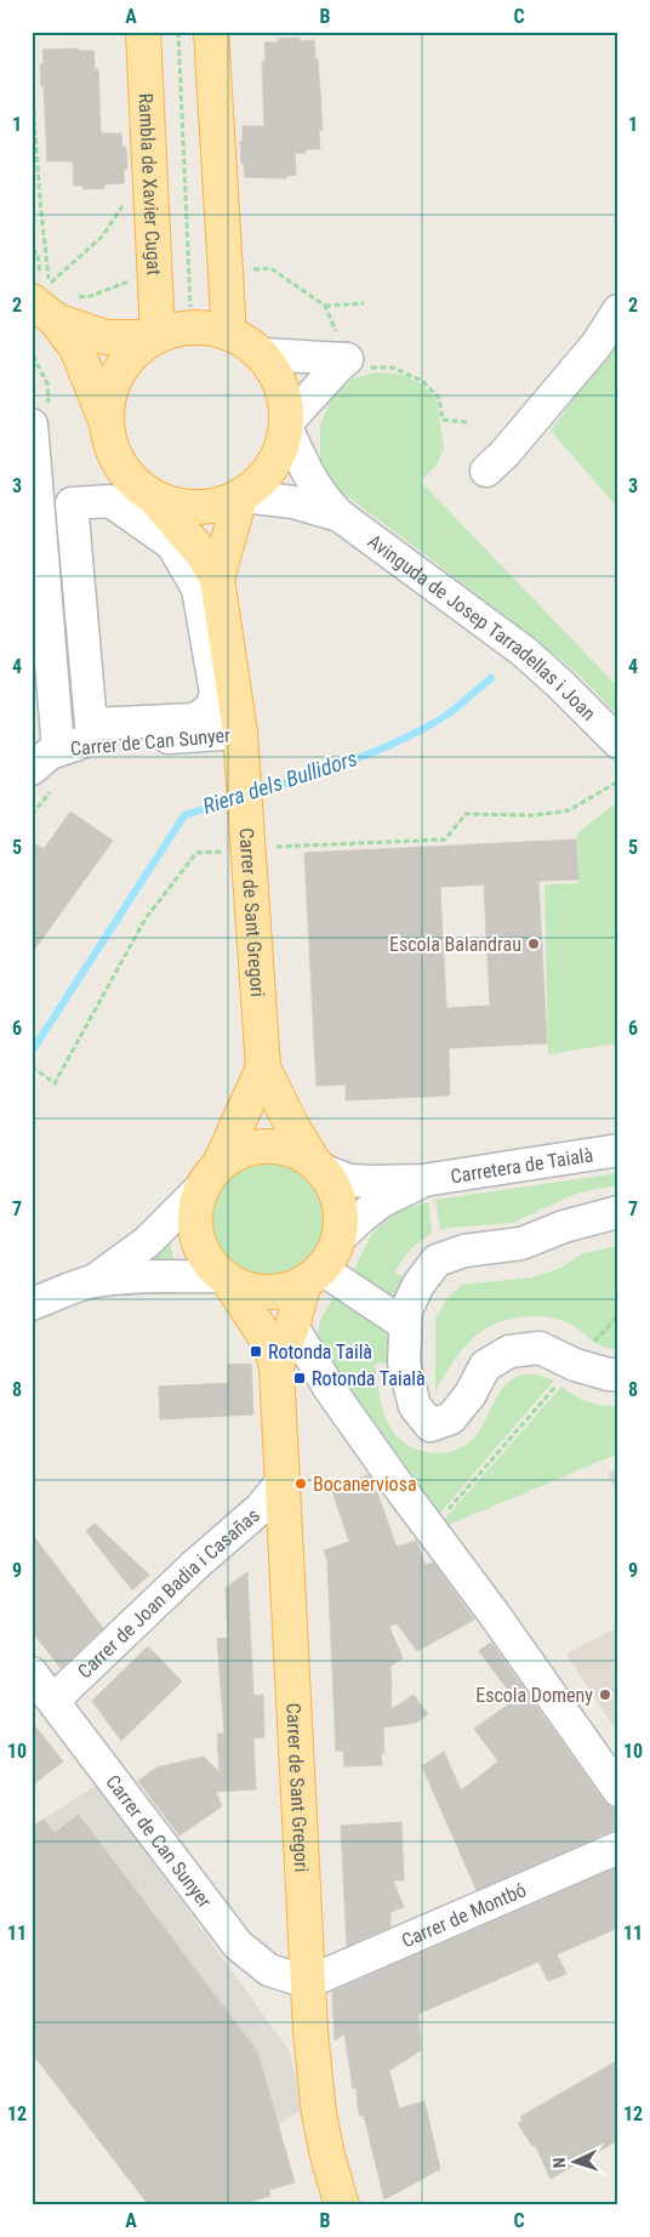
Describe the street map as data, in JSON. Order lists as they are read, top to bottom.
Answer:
{
  "streets": {
    "main road": ["Rambla de Xavier Cugat", "Carrer de Sant Gregori"],
    "street": [
      "Avinguda de Josep Tarradellas i Joan",
      "Carrer de Can Sunyer",
      "Carretera de Taialà",
      "Carrer de Joan Badia i Casañas",
      "Carrer de Montbó"
    ]
  },
  "crossings": [
    ["Rambla de Xavier Cugat", "Avinguda de Josep Tarradellas i Joan"],
    ["Rambla de Xavier Cugat", "Carrer de Sant Gregori"],
    ["Avinguda de Josep Tarradellas i Joan", "Carrer de Sant Gregori"],
    ["Carrer de Can Sunyer", "Carrer de Sant Gregori"],
    ["Carrer de Can Sunyer", "Carrer de Joan Badia i Casañas"],
    ["Carrer de Can Sunyer", "Carrer de Montbó"],
    ["Carrer de Sant Gregori", "Carretera de Taialà"],
    ["Carrer de Sant Gregori", "Carrer de Joan Badia i Casañas"],
    ["Carrer de Sant Gregori", "Carrer de Montbó"]
  ],
  "water": ["Riera dels Bullidors"],
  "places": {
    "other": ["Escola Balandrau", "Bocanerviosa", "Escola Domeny"],
    "transit": ["Rotonda Tailà", "Rotonda Taialà"]
  },
  "north": "left",
  "grid": {
    "columns": ["A", "B", "C"],
    "rows": [
      "1",
      "2",
      "3",
      "4",
      "5",
      "6",
      "7",
      "8",
      "9",
      "10",
      "11",
      "12"
    ]
  }
}
